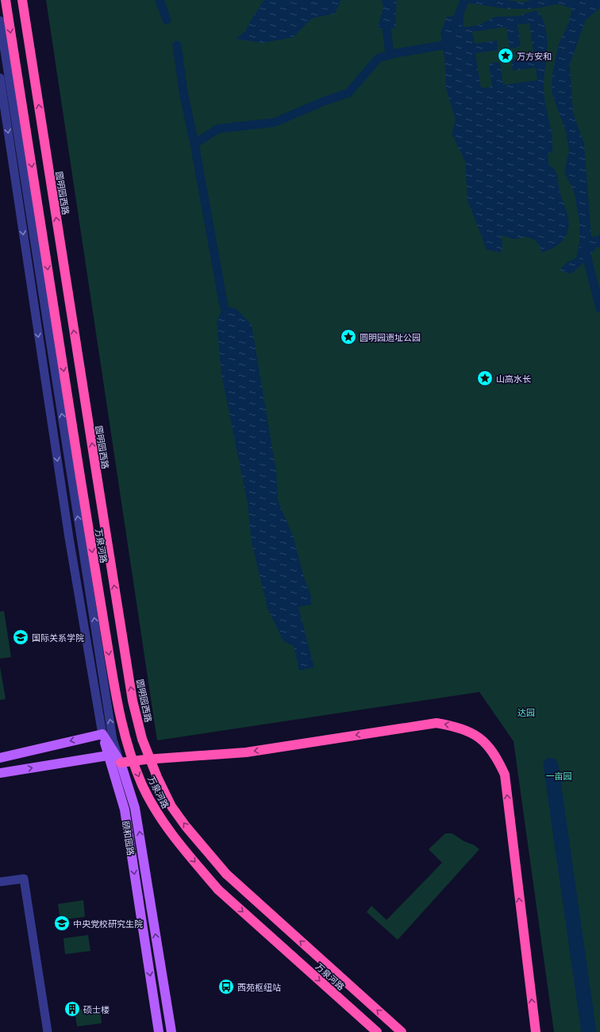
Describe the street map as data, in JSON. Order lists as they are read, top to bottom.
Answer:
{
  "streets": {
    "highway": ["圆明园西路", "万泉河路"],
    "main road": ["颐和园路"]
  },
  "crossings": [
    ["圆明园西路", "万泉河路"]
  ],
  "one_way": ["圆明园西路"],
  "parks": ["达园", "一亩园"],
  "places": {
    "place": ["万方安和", "圆明园遗址公园", "山高水长"],
    "school or university": ["国际关系学院", "中央党校研究生院"],
    "bus stop": ["西苑枢纽站"],
    "building": ["硕士楼"]
  }
}
